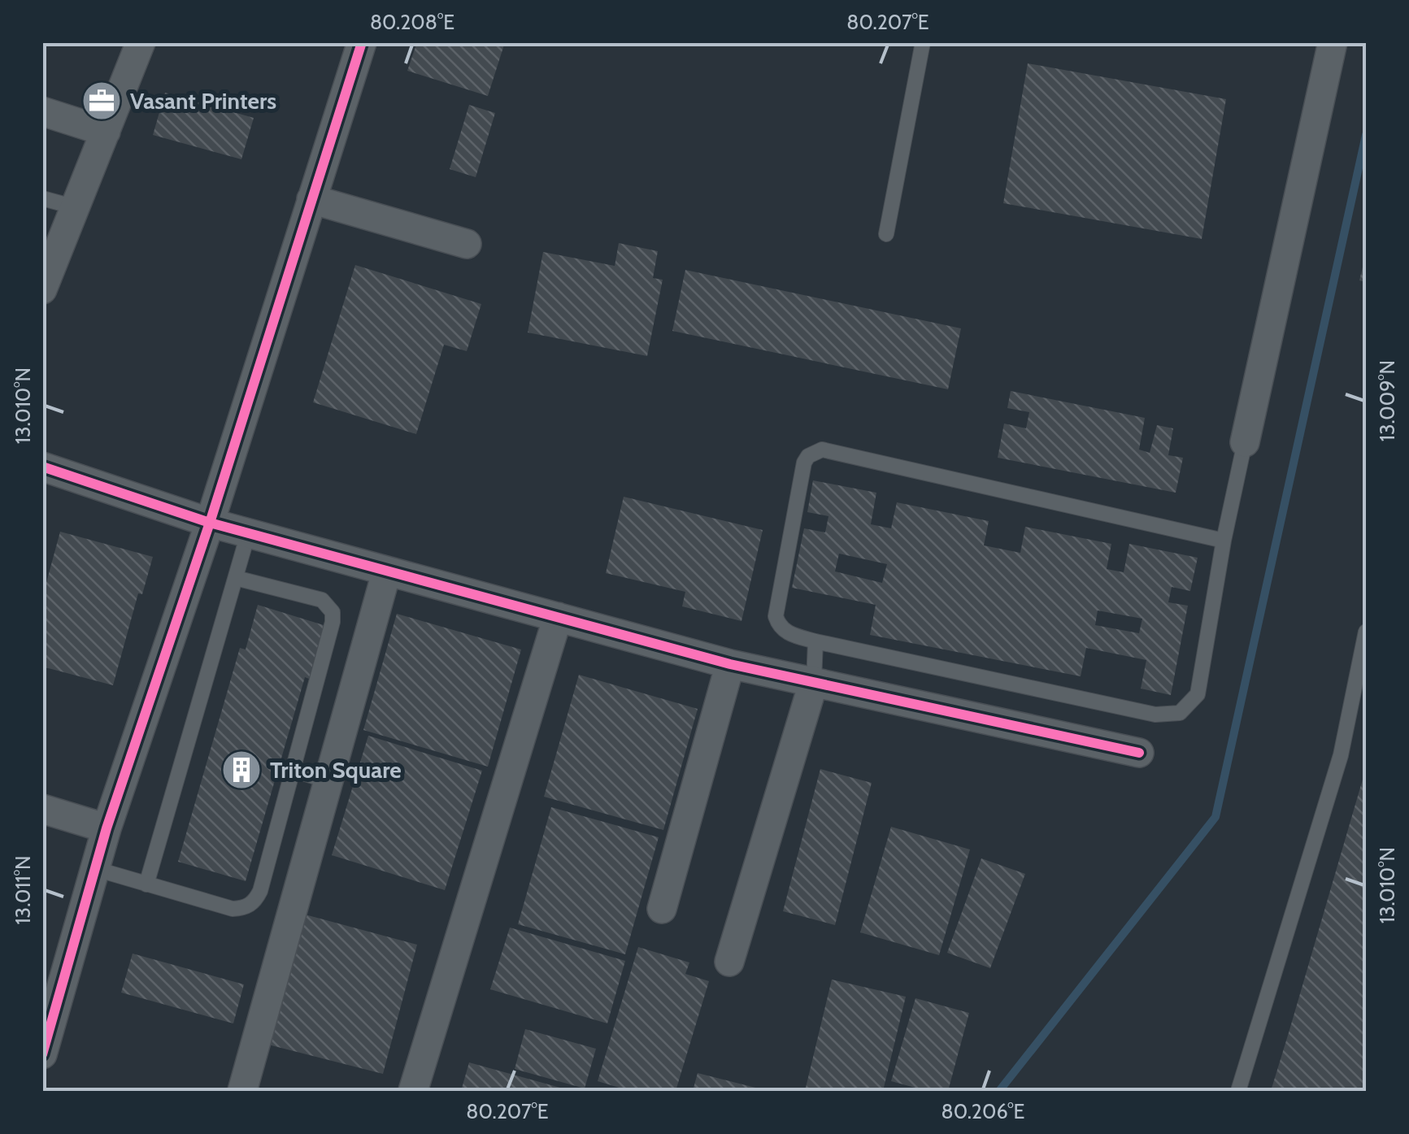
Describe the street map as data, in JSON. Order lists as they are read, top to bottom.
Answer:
{
  "places": {
    "office": ["Vasant Printers"],
    "building": ["Triton Square"]
  },
  "coordinates": [
    "80.208°E",
    "80.207°E",
    "13.009°N",
    "13.010°N",
    "13.011°N",
    "80.206°E"
  ]
}
